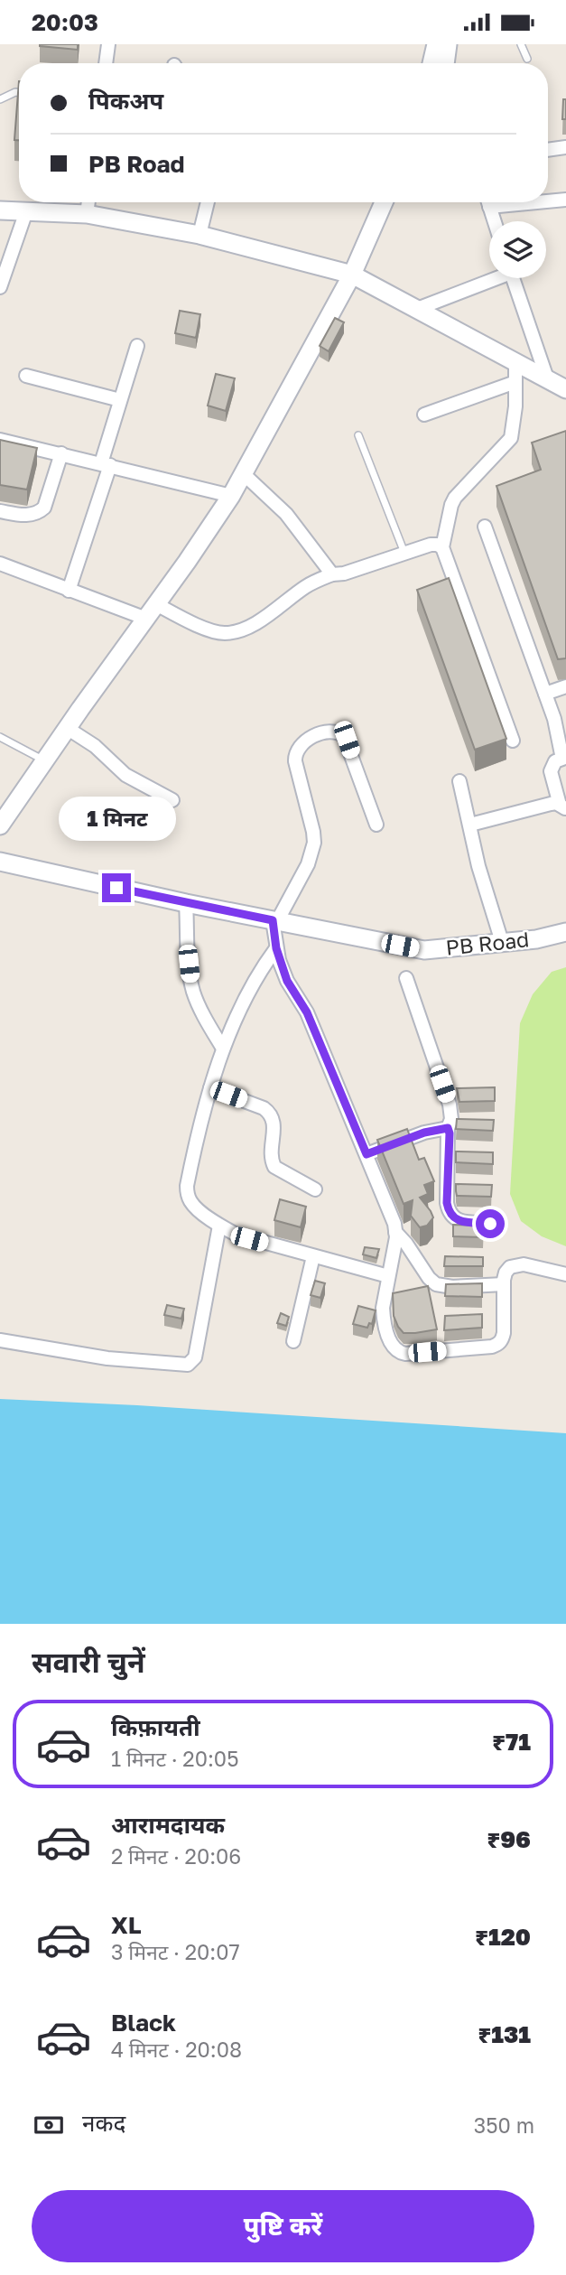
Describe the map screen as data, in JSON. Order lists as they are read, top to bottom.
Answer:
{
  "streets": {
    "street": ["PB Road"]
  },
  "page": {
    "status": "20:03",
    "banner": ["पिकअप", "PB Road"],
    "bubble": "1 मिनट",
    "heading": "सवारी चुनें",
    "list": [
      {
        "name": "किफ़ायती",
        "note": "1 मिनट · 20:05",
        "value": "₹71"
      },
      {
        "name": "आरामदायक",
        "note": "2 मिनट · 20:06",
        "value": "₹96"
      },
      {
        "name": "XL",
        "note": "3 मिनट · 20:07",
        "value": "₹120"
      },
      {
        "name": "Black",
        "note": "4 मिनट · 20:08",
        "value": "₹131"
      }
    ],
    "pay": ["नकद", "350 m"],
    "buttons": "पुष्टि करें"
  }
}
